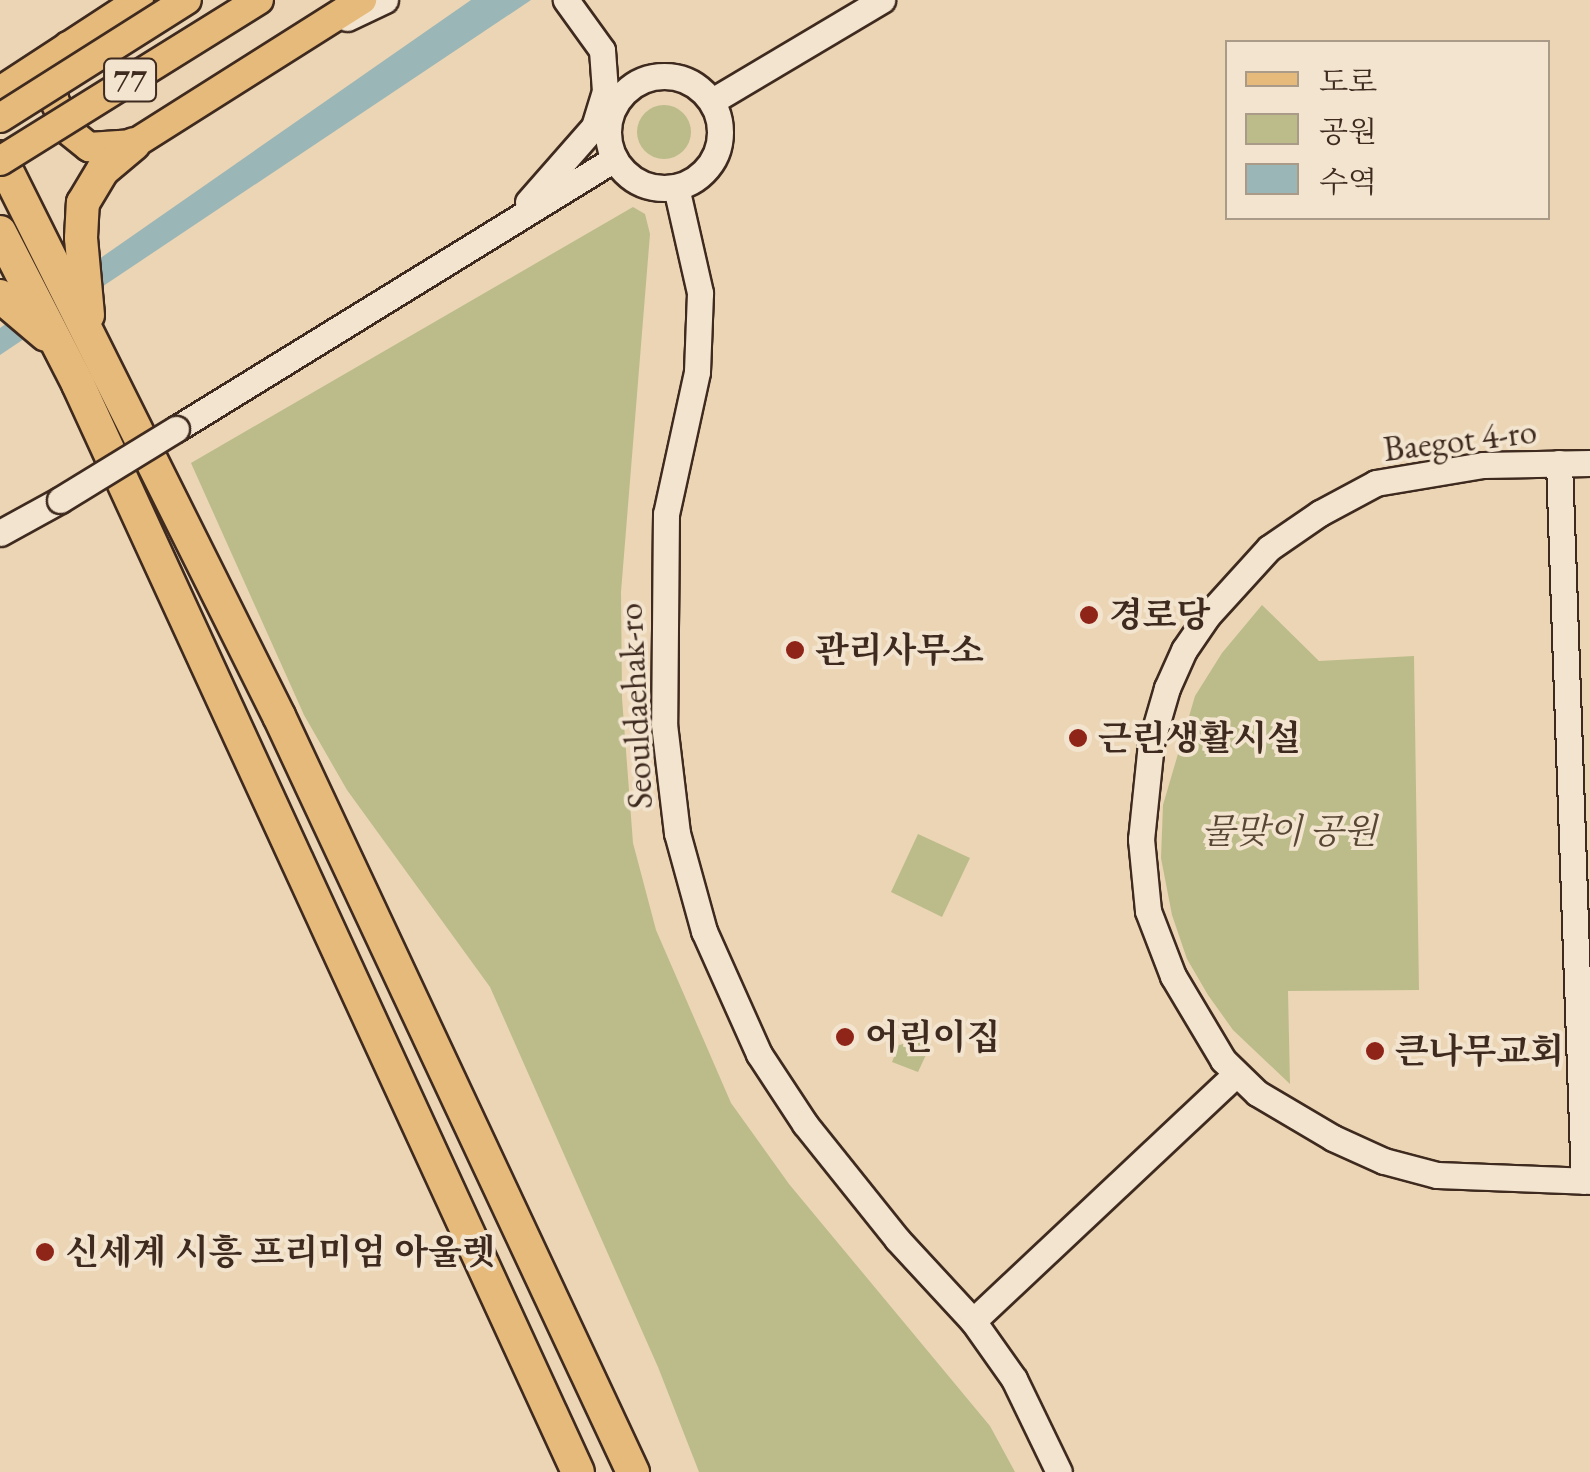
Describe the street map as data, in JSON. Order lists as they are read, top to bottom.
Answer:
{
  "streets": {
    "main road": ["77"],
    "street": ["Baegot 4-ro", "Seouldaehak-ro"]
  },
  "parks": ["물맞이 공원"],
  "places": [
    "경로당",
    "관리사무소",
    "근린생활시설",
    "어린이집",
    "큰나무교회",
    "신세계 시흥 프리미엄 아울렛"
  ],
  "legend": ["도로", "공원", "수역"]
}
